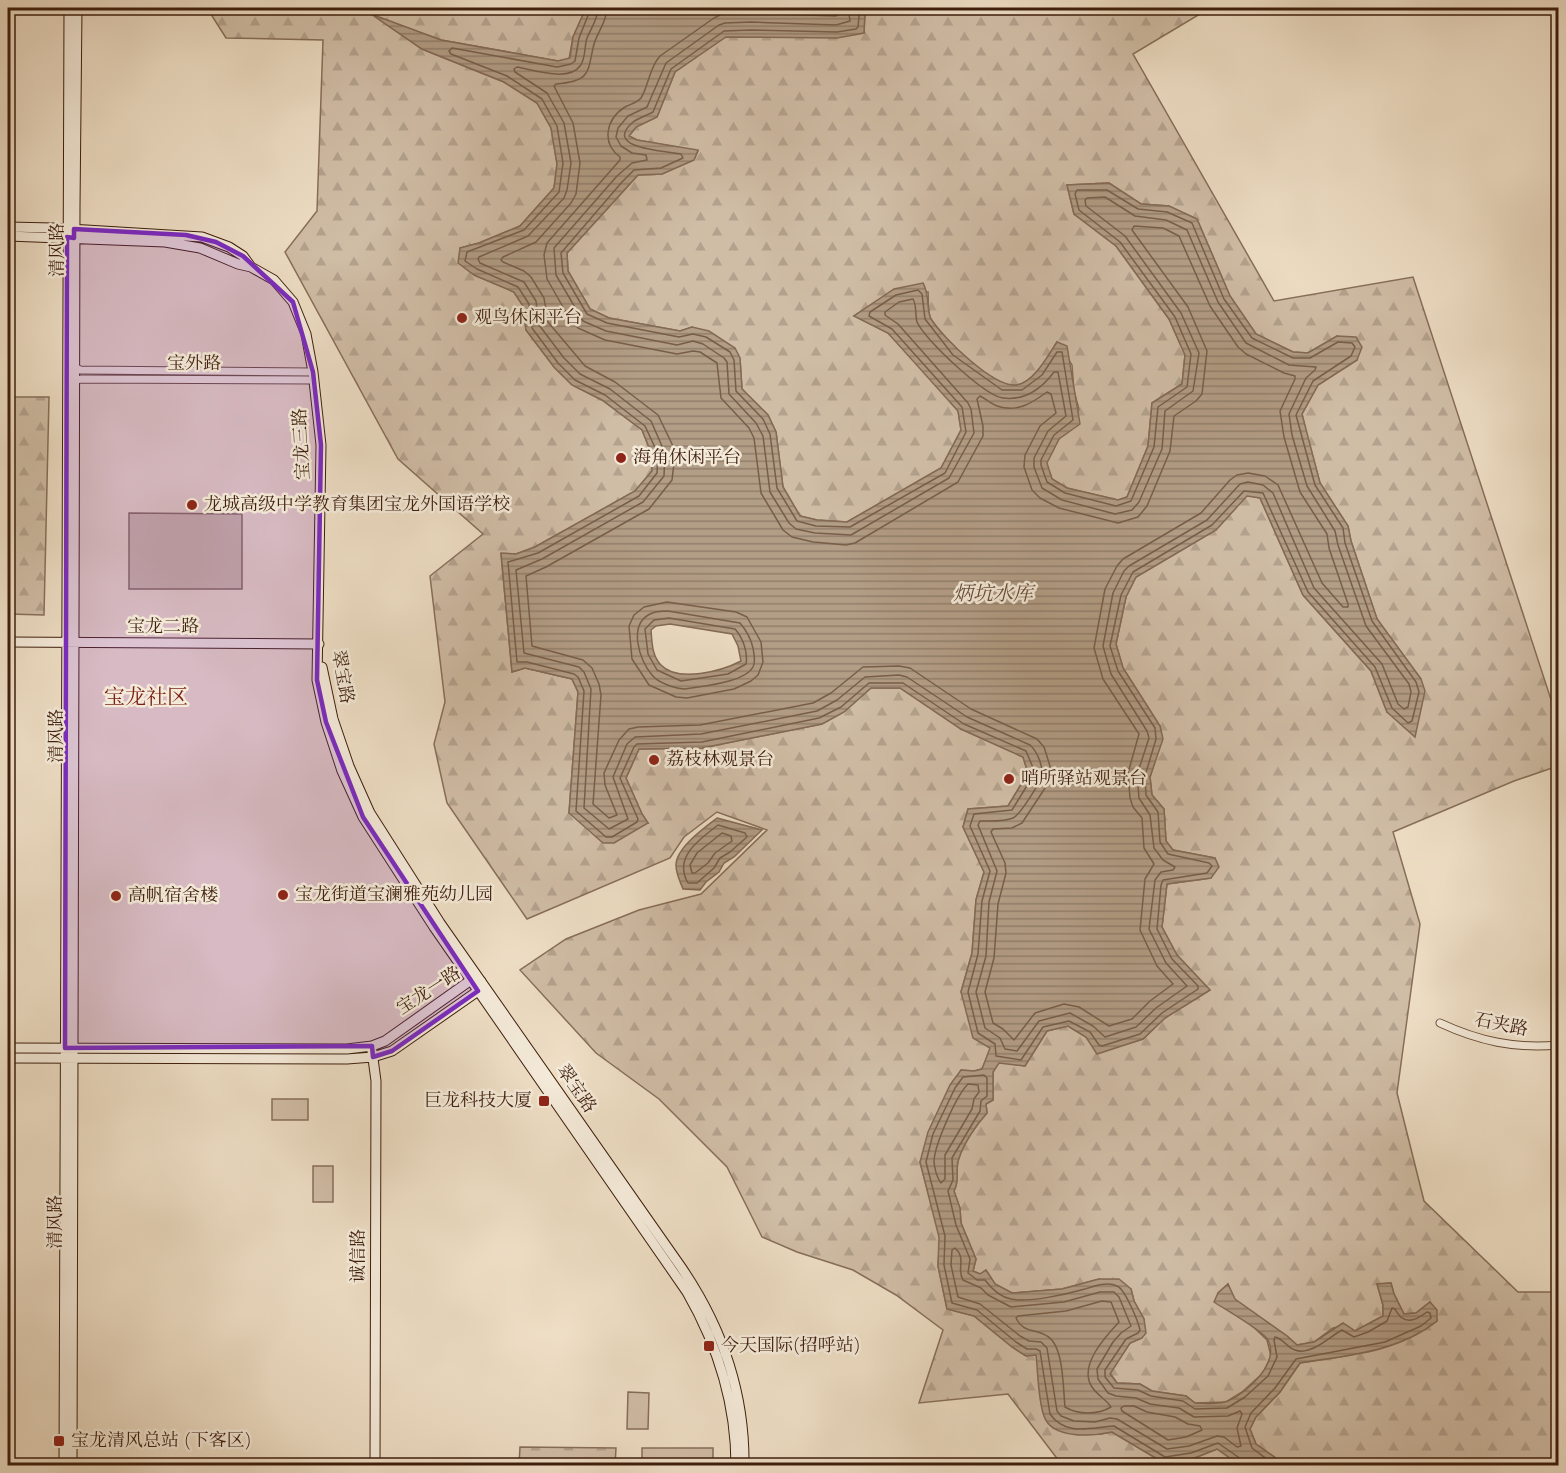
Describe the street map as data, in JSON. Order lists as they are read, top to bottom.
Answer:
{
  "streets": {
    "street": [
      "清风路",
      "宝外路",
      "宝龙三路",
      "宝龙二路",
      "翠宝路",
      "宝龙一路",
      "石夹路",
      "诚信路"
    ]
  },
  "crossings": [
    ["清风路", "宝外路"],
    ["清风路", "宝龙三路"],
    ["清风路", "宝龙二路"],
    ["清风路", "宝龙一路"],
    ["宝外路", "宝龙三路"],
    ["宝龙三路", "宝龙二路"],
    ["宝龙三路", "翠宝路"],
    ["宝龙二路", "翠宝路"],
    ["翠宝路", "宝龙一路"],
    ["宝龙一路", "诚信路"]
  ],
  "districts": ["宝龙社区"],
  "water": ["炳坑水库"],
  "places": {
    "other": [
      "观鸟休闲平台",
      "海角休闲平台",
      "龙城高级中学教育集团宝龙外国语学校",
      "荔枝林观景台",
      "哨所驿站观景台",
      "宝龙街道宝澜雅苑幼儿园",
      "高帆宿舍楼"
    ],
    "transit": ["巨龙科技大厦", "今天国际(招呼站)", "宝龙清风总站 (下客区)"]
  }
}
